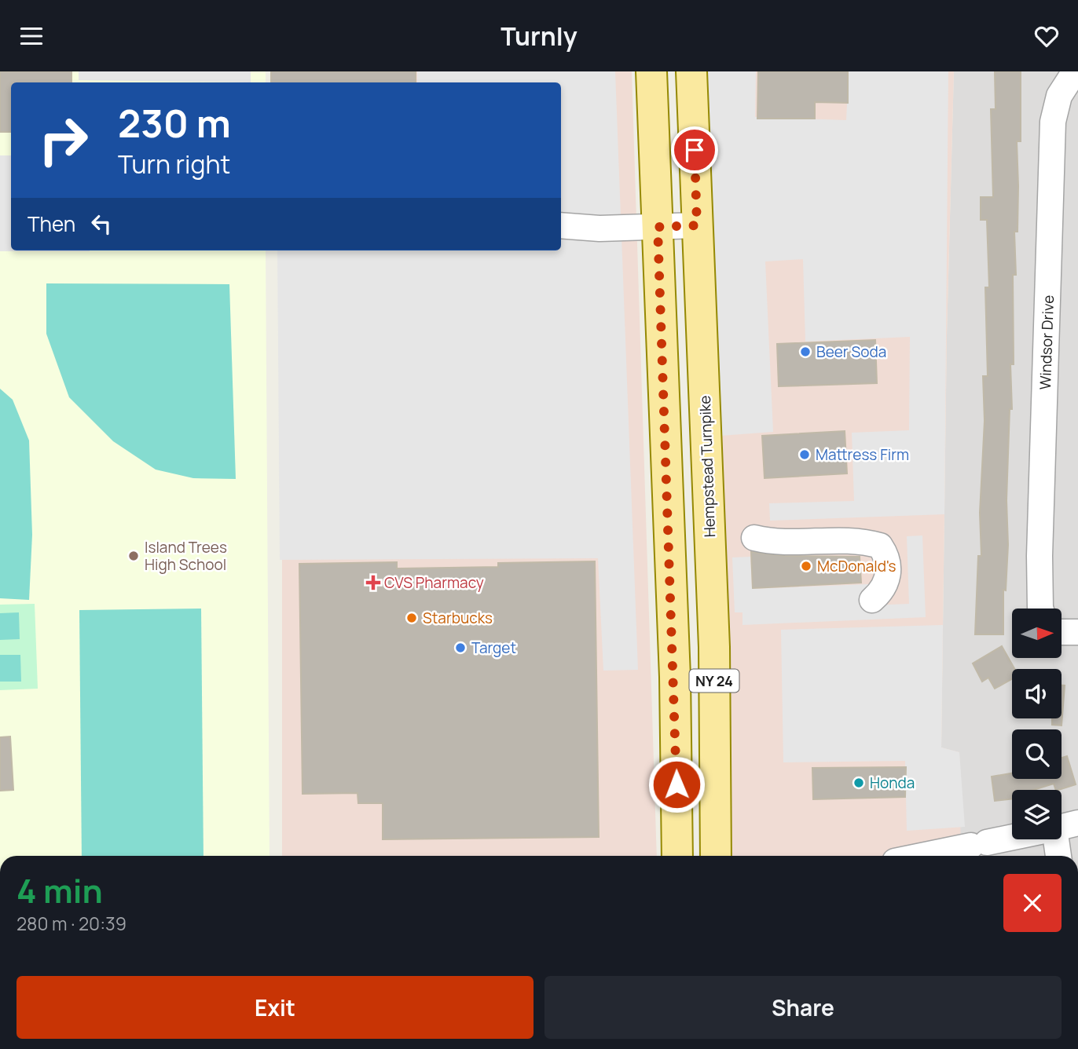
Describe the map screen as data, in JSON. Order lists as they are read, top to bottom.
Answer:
{
  "streets": {
    "main road": ["Hempstead Turnpike", "NY 24"],
    "street": ["Windsor Drive"]
  },
  "places": {
    "other": [
      "Beer Soda",
      "Mattress Firm",
      "Island Trees High School",
      "McDonald's",
      "Starbucks",
      "Target",
      "Honda"
    ],
    "health": ["CVS Pharmacy"]
  },
  "north": "right",
  "page": {
    "header": "Turnly",
    "turn": ["230 m", "Turn right"],
    "then": "Then",
    "heading": ["4 min", "280 m · 20:39"],
    "buttons": ["Exit", "Share"]
  }
}
